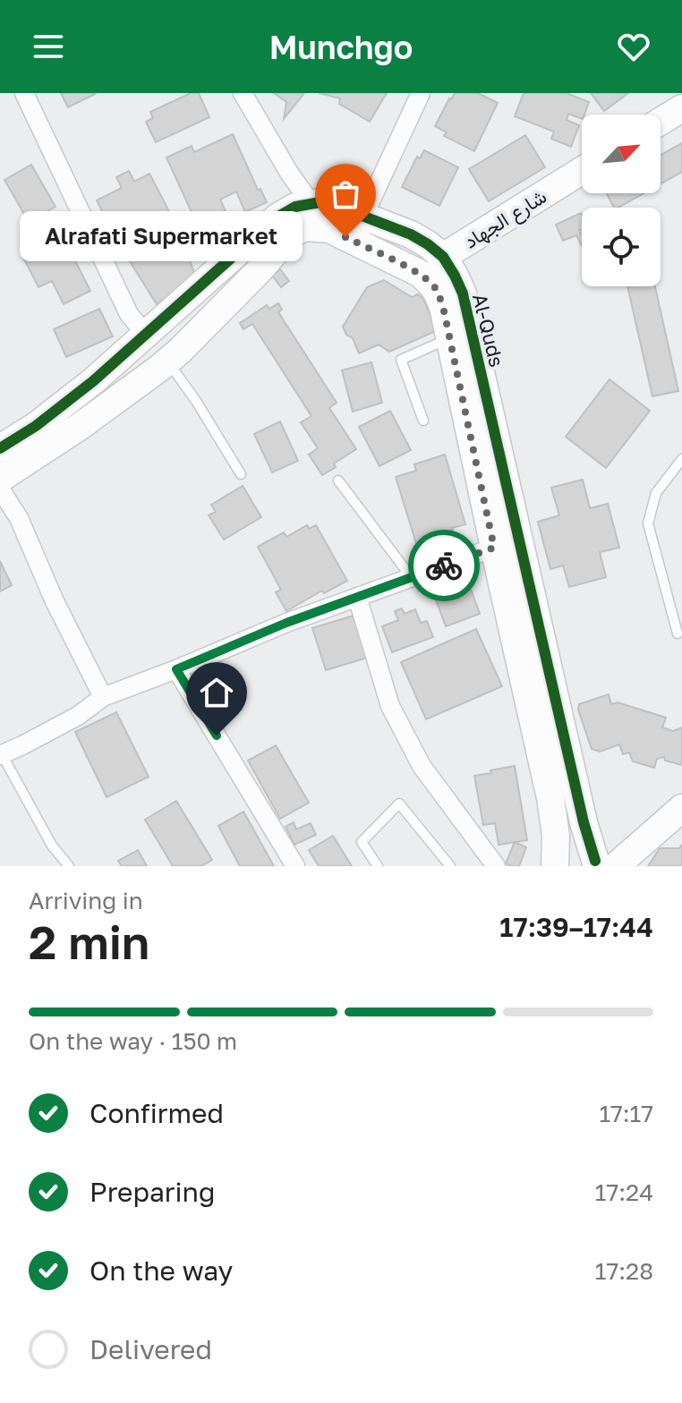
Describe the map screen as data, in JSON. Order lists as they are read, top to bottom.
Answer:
{
  "streets": {
    "street": ["شارع الجهاد", "Al-Quds"]
  },
  "crossings": [
    ["شارع الجهاد", "Al-Quds"]
  ],
  "places": ["Alrafati Supermarket"],
  "north": "top right",
  "page": {
    "header": "Munchgo",
    "bubble": "Alrafati Supermarket",
    "heading": ["2 min", "Arriving in", "17:39–17:44"],
    "bar": "On the way · 150 m",
    "list": [
      ["Confirmed", "17:17"],
      ["Preparing", "17:24"],
      ["On the way", "17:28"],
      "Delivered"
    ]
  }
}
